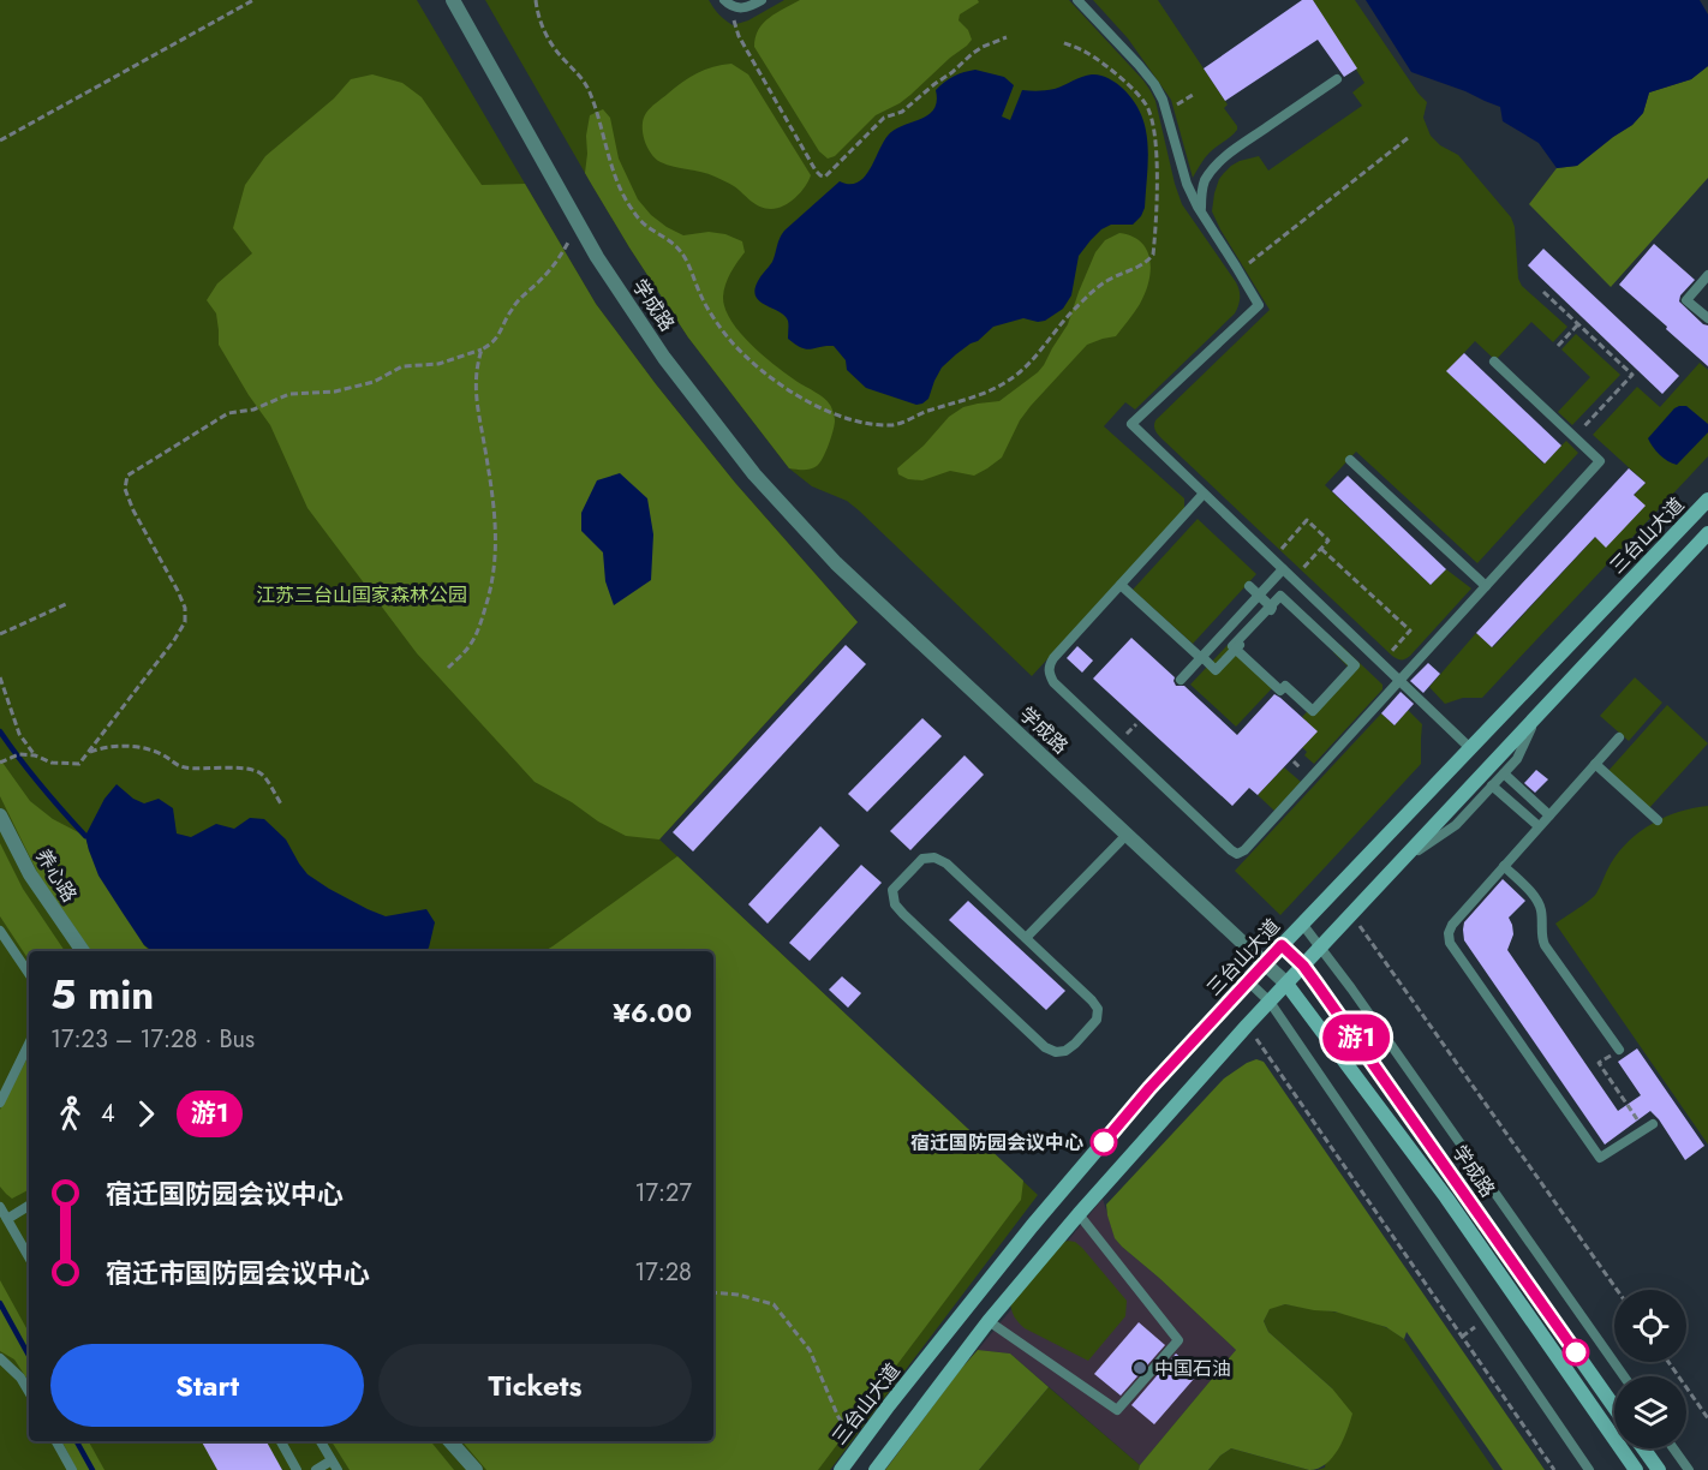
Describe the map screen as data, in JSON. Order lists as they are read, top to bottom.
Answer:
{
  "streets": {
    "main road": ["学成路", "三台山大道"],
    "street": ["养心路"]
  },
  "crossings": [
    ["学成路", "三台山大道"]
  ],
  "parks": ["江苏三台山国家森林公园"],
  "places": ["宿迁国防园会议中心", "中国石油"],
  "lines": ["bus line 游1"],
  "page": {
    "on_map": "游1",
    "heading": ["5 min", "17:23 – 17:28 · Bus", "¥6.00"],
    "legs": ["4", "游1"],
    "list": [
      {
        "name": "宿迁国防园会议中心",
        "value": "17:27"
      },
      {
        "name": "宿迁市国防园会议中心",
        "value": "17:28"
      }
    ],
    "buttons": ["Start", "Tickets"]
  }
}
